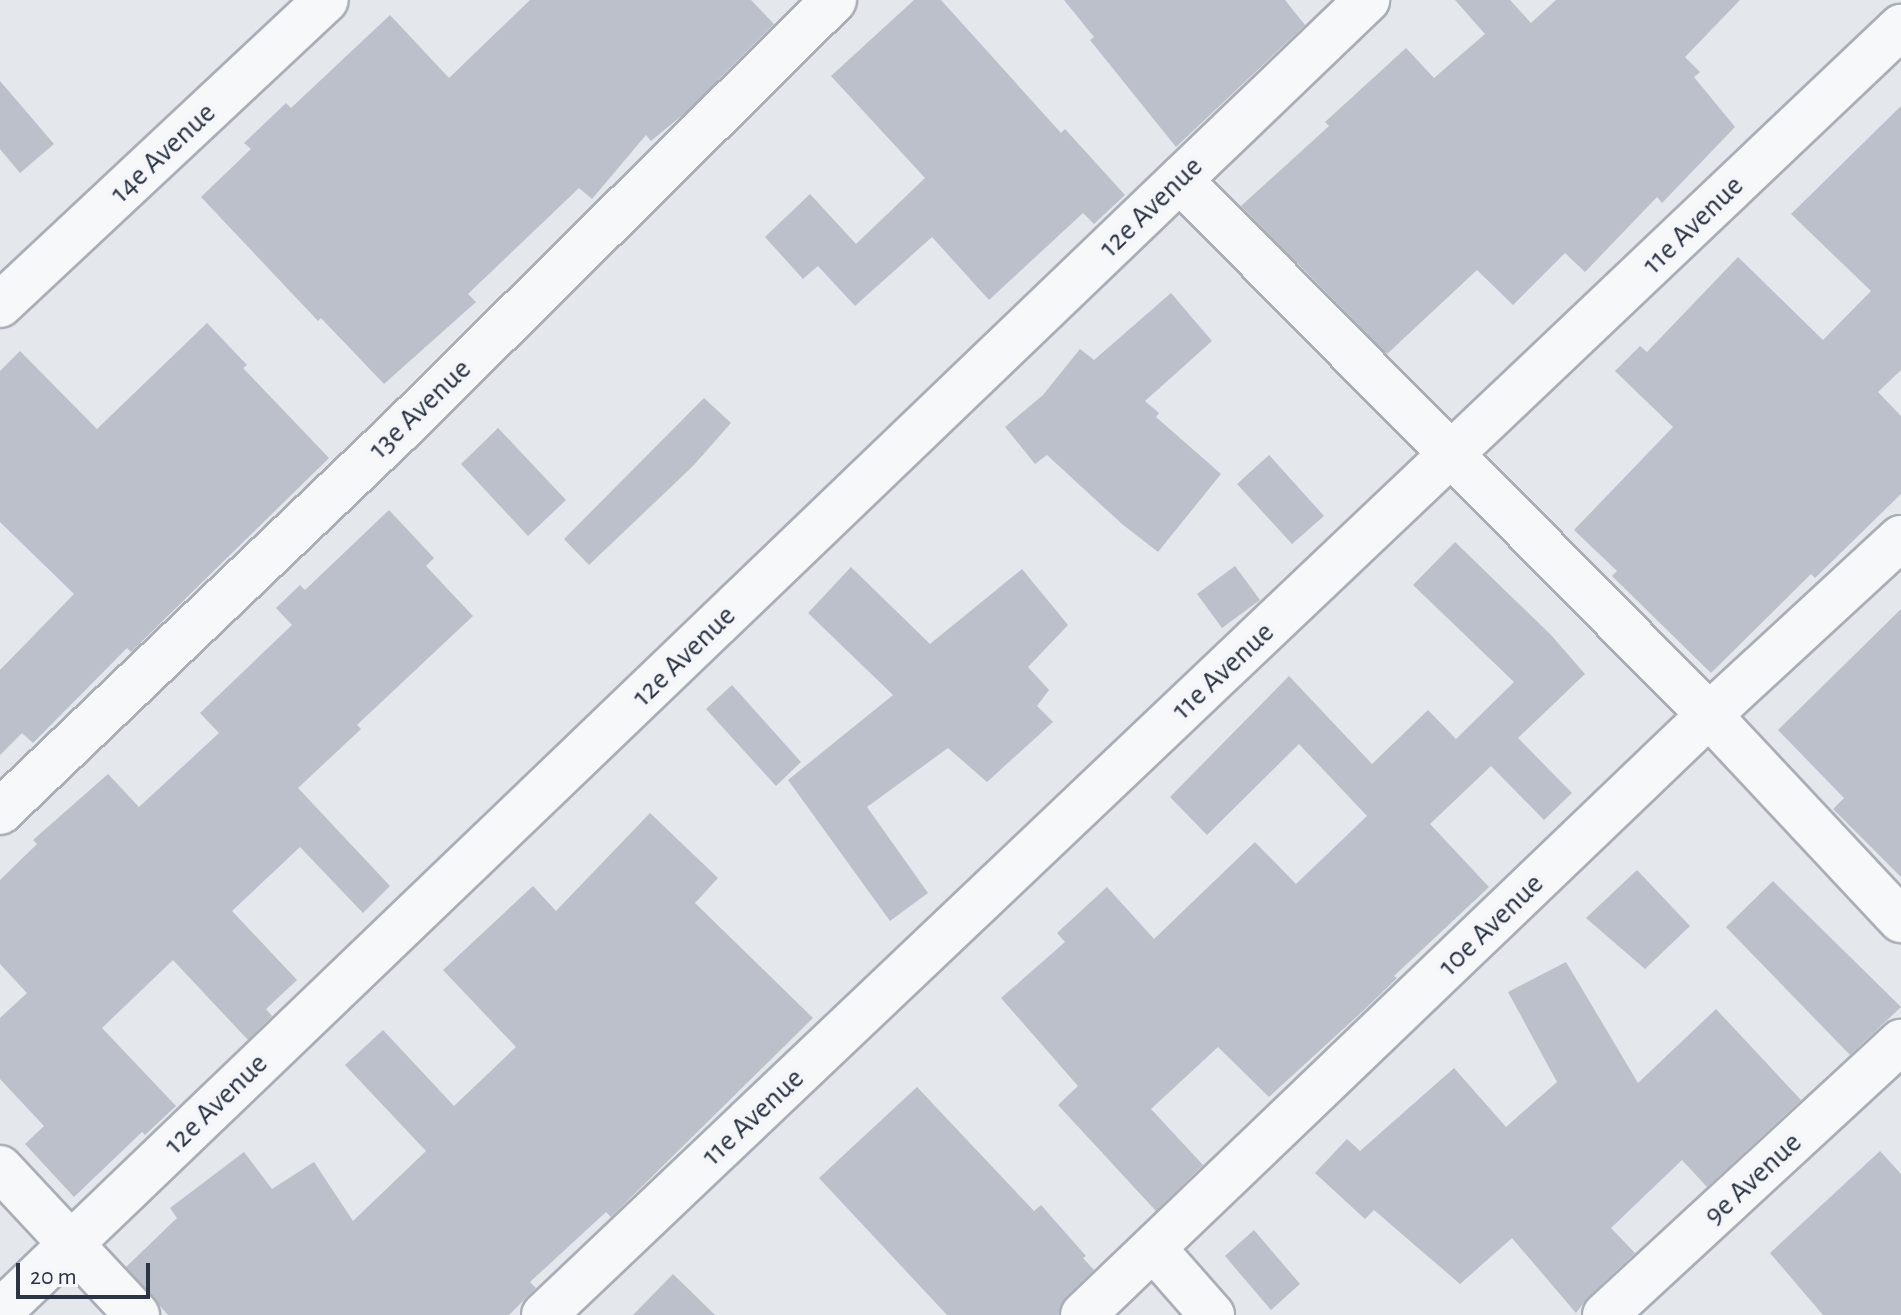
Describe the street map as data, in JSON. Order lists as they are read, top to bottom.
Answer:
{
  "streets": {
    "street": [
      "14e Avenue",
      "12e Avenue",
      "11e Avenue",
      "13e Avenue",
      "10e Avenue",
      "9e Avenue"
    ]
  },
  "scale_bar": "20 m"
}
